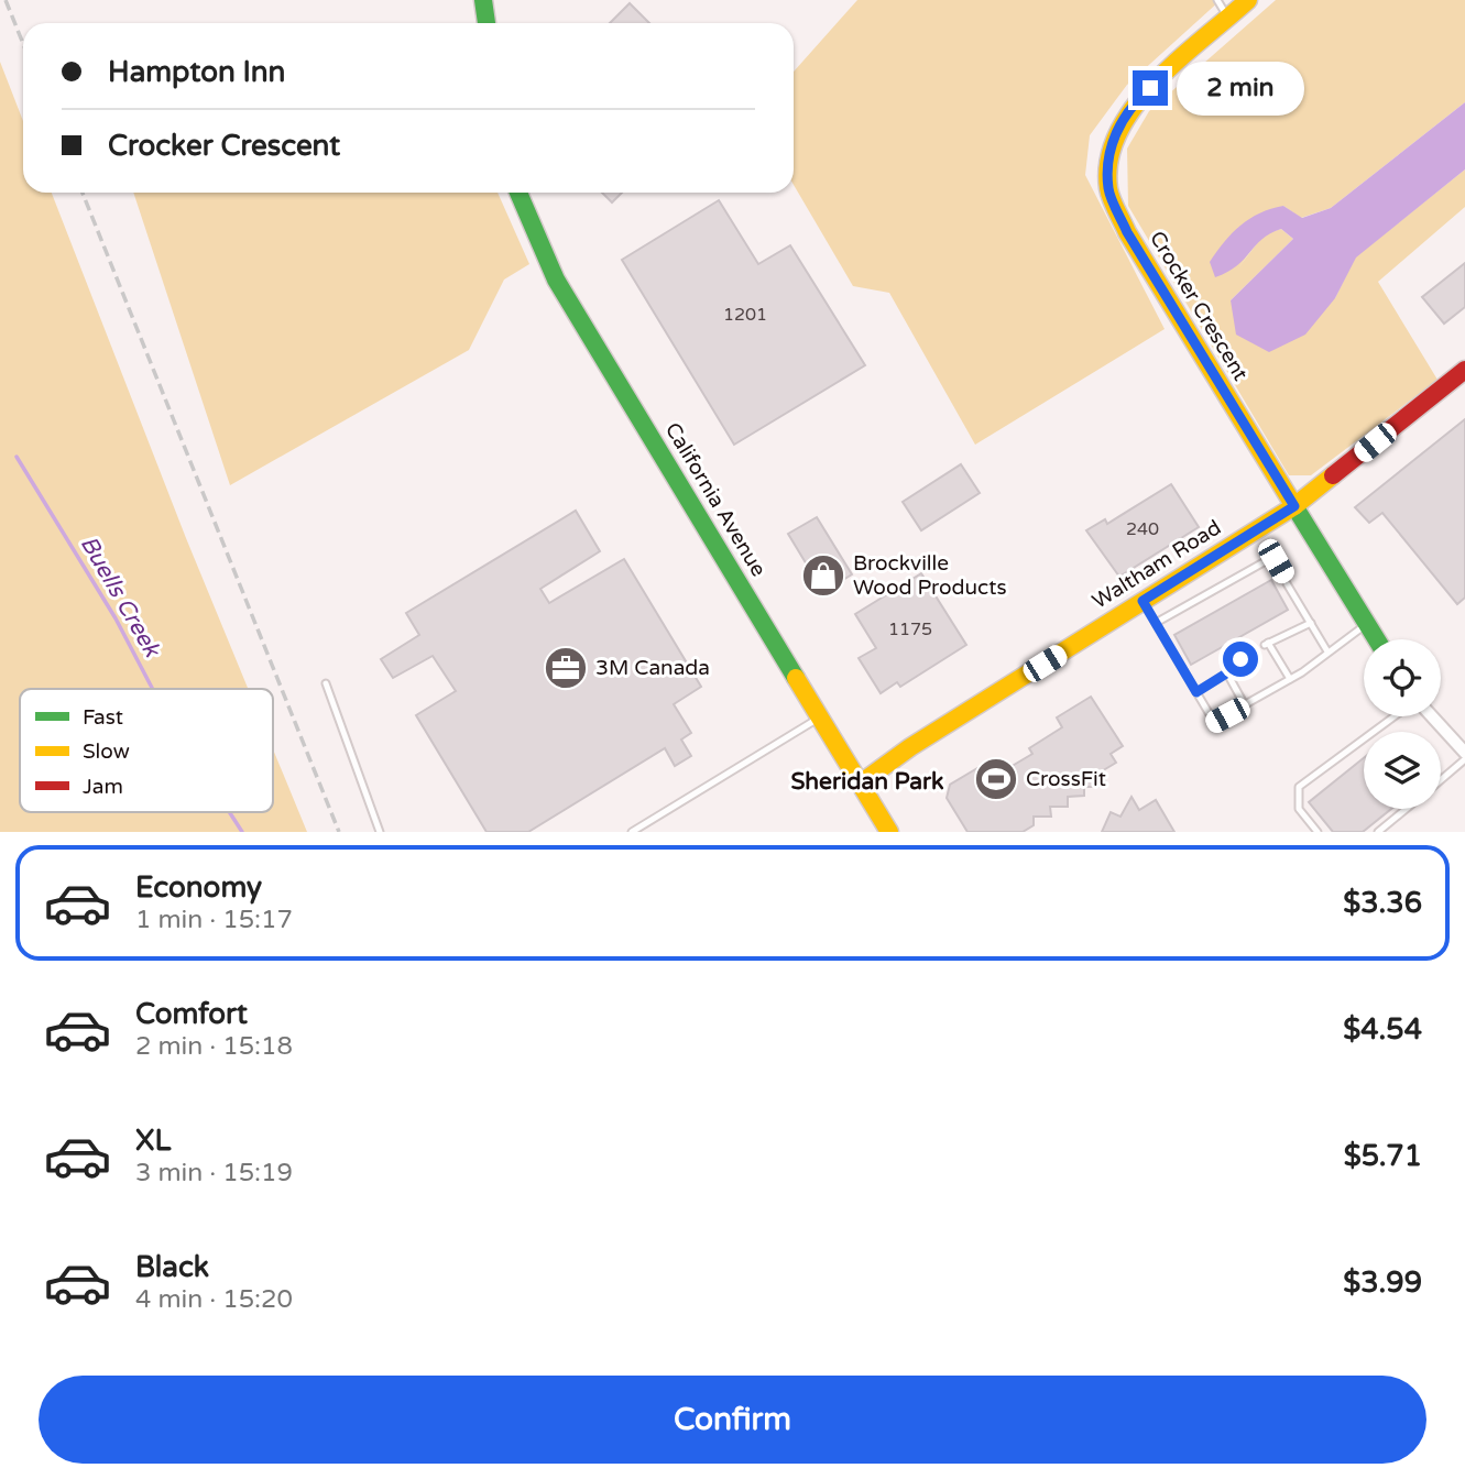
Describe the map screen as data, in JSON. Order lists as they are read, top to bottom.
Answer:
{
  "streets": {
    "street": ["Crocker Crescent", "California Avenue", "Waltham Road"]
  },
  "crossings": [
    ["Crocker Crescent", "Waltham Road"],
    ["California Avenue", "Waltham Road"]
  ],
  "districts": ["Sheridan Park"],
  "water": ["Buells Creek"],
  "places": {
    "shop": ["Brockville Wood Products"],
    "office": ["3M Canada"],
    "sports": ["CrossFit"]
  },
  "house_numbers": ["1201", "240", "1175"],
  "legend": ["Fast", "Slow", "Jam"],
  "page": {
    "banner": ["Hampton Inn", "Crocker Crescent"],
    "bubble": "2 min",
    "list": [
      {
        "name": "Economy",
        "note": "1 min · 15:17",
        "value": "$3.36"
      },
      {
        "name": "Comfort",
        "note": "2 min · 15:18",
        "value": "$4.54"
      },
      {
        "name": "XL",
        "note": "3 min · 15:19",
        "value": "$5.71"
      },
      {
        "name": "Black",
        "note": "4 min · 15:20",
        "value": "$3.99"
      }
    ],
    "buttons": "Confirm"
  }
}
